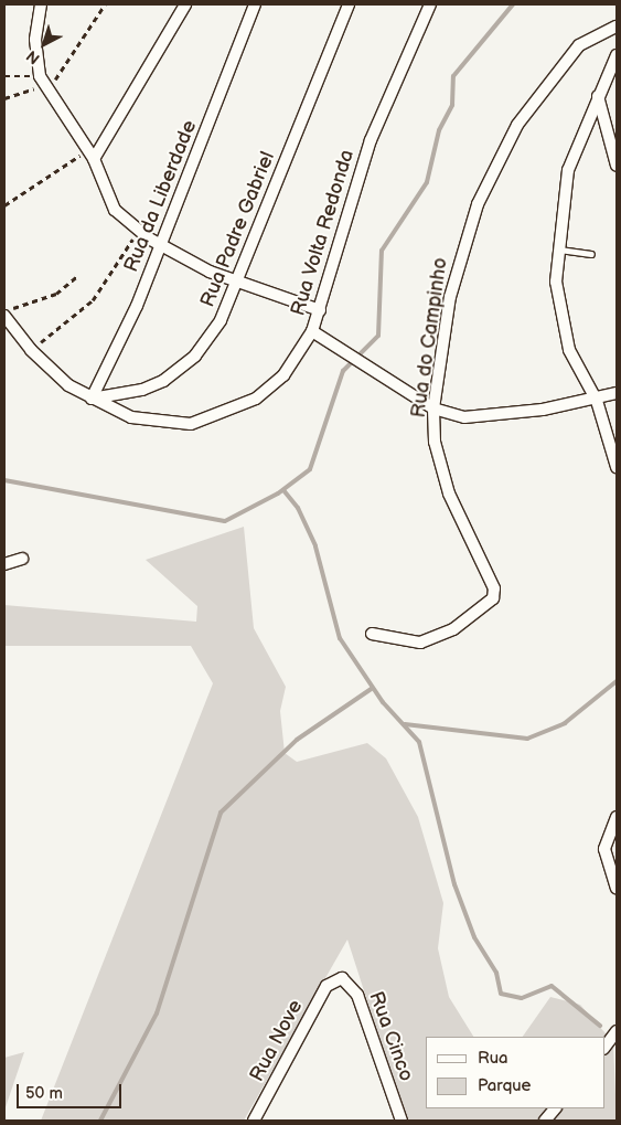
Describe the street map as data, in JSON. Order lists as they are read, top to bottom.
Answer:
{
  "streets": {
    "street": [
      "Rua da Liberdade",
      "Rua Padre Gabriel",
      "Rua Volta Redonda",
      "Rua do Campinho",
      "Rua Cinco",
      "Rua Nove"
    ]
  },
  "crossings": [
    ["Rua da Liberdade", "Rua Padre Gabriel"],
    ["Rua da Liberdade", "Rua Volta Redonda"],
    ["Rua Padre Gabriel", "Rua Volta Redonda"],
    ["Rua Cinco", "Rua Nove"]
  ],
  "legend": ["Rua", "Parque"],
  "scale_bar": "50 m",
  "north": "bottom left"
}
